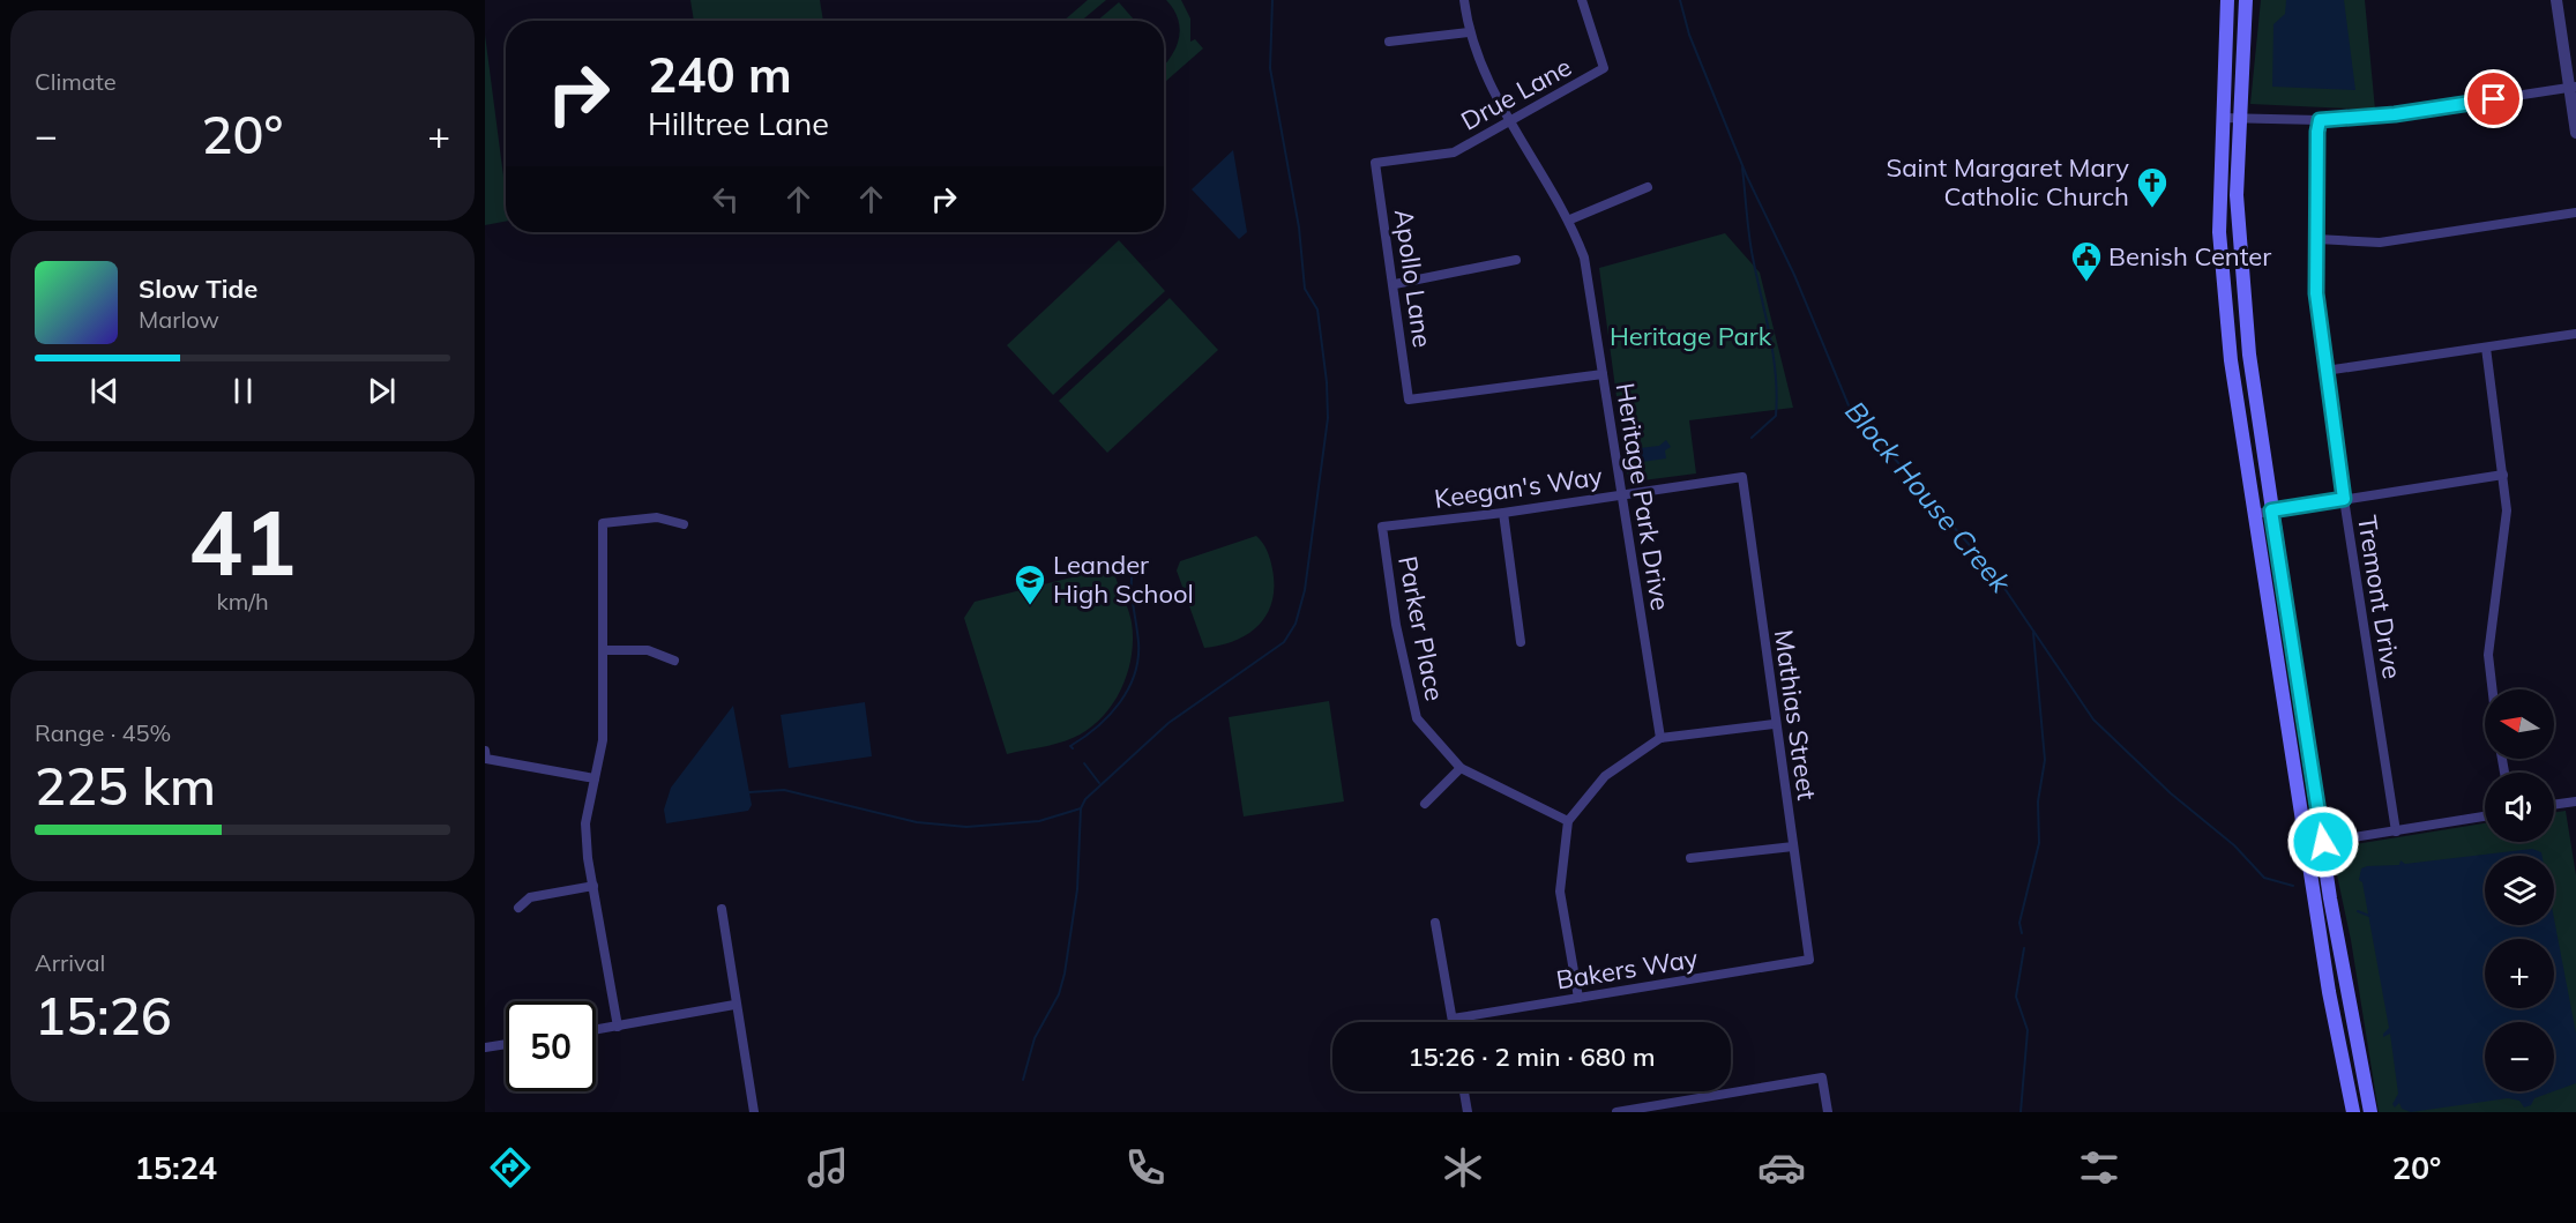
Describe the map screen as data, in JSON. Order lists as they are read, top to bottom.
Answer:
{
  "streets": {
    "street": [
      "Drue Lane",
      "Apollo Lane",
      "Keegan's Way",
      "Heritage Park Drive",
      "Tremont Drive",
      "Parker Place",
      "Mathias Street",
      "Bakers Way"
    ]
  },
  "crossings": [
    ["Drue Lane", "Apollo Lane"],
    ["Drue Lane", "Heritage Park Drive"],
    ["Apollo Lane", "Heritage Park Drive"],
    ["Keegan's Way", "Heritage Park Drive"],
    ["Keegan's Way", "Parker Place"],
    ["Keegan's Way", "Mathias Street"],
    ["Mathias Street", "Bakers Way"]
  ],
  "water": ["Block House Creek"],
  "parks": ["Heritage Park"],
  "places": {
    "church": ["Saint Margaret Mary Catholic Church"],
    "public building": ["Benish Center"],
    "school or university": ["Leander High School"]
  },
  "north": "left",
  "page": {
    "tile": [
      "Climate",
      ["41", "km/h"],
      ["Range · 45%", "225 km"],
      ["Arrival", "15:26"]
    ],
    "turn": ["240 m", "Hilltree Lane"],
    "heat": ["−", "20°", "+"],
    "song": ["Slow Tide", "Marlow"],
    "map_buttons": ["+", "−"],
    "limit": "50",
    "trip": "15:26 · 2 min · 680 m",
    "tabs": ["15:24", "20°"]
  }
}
